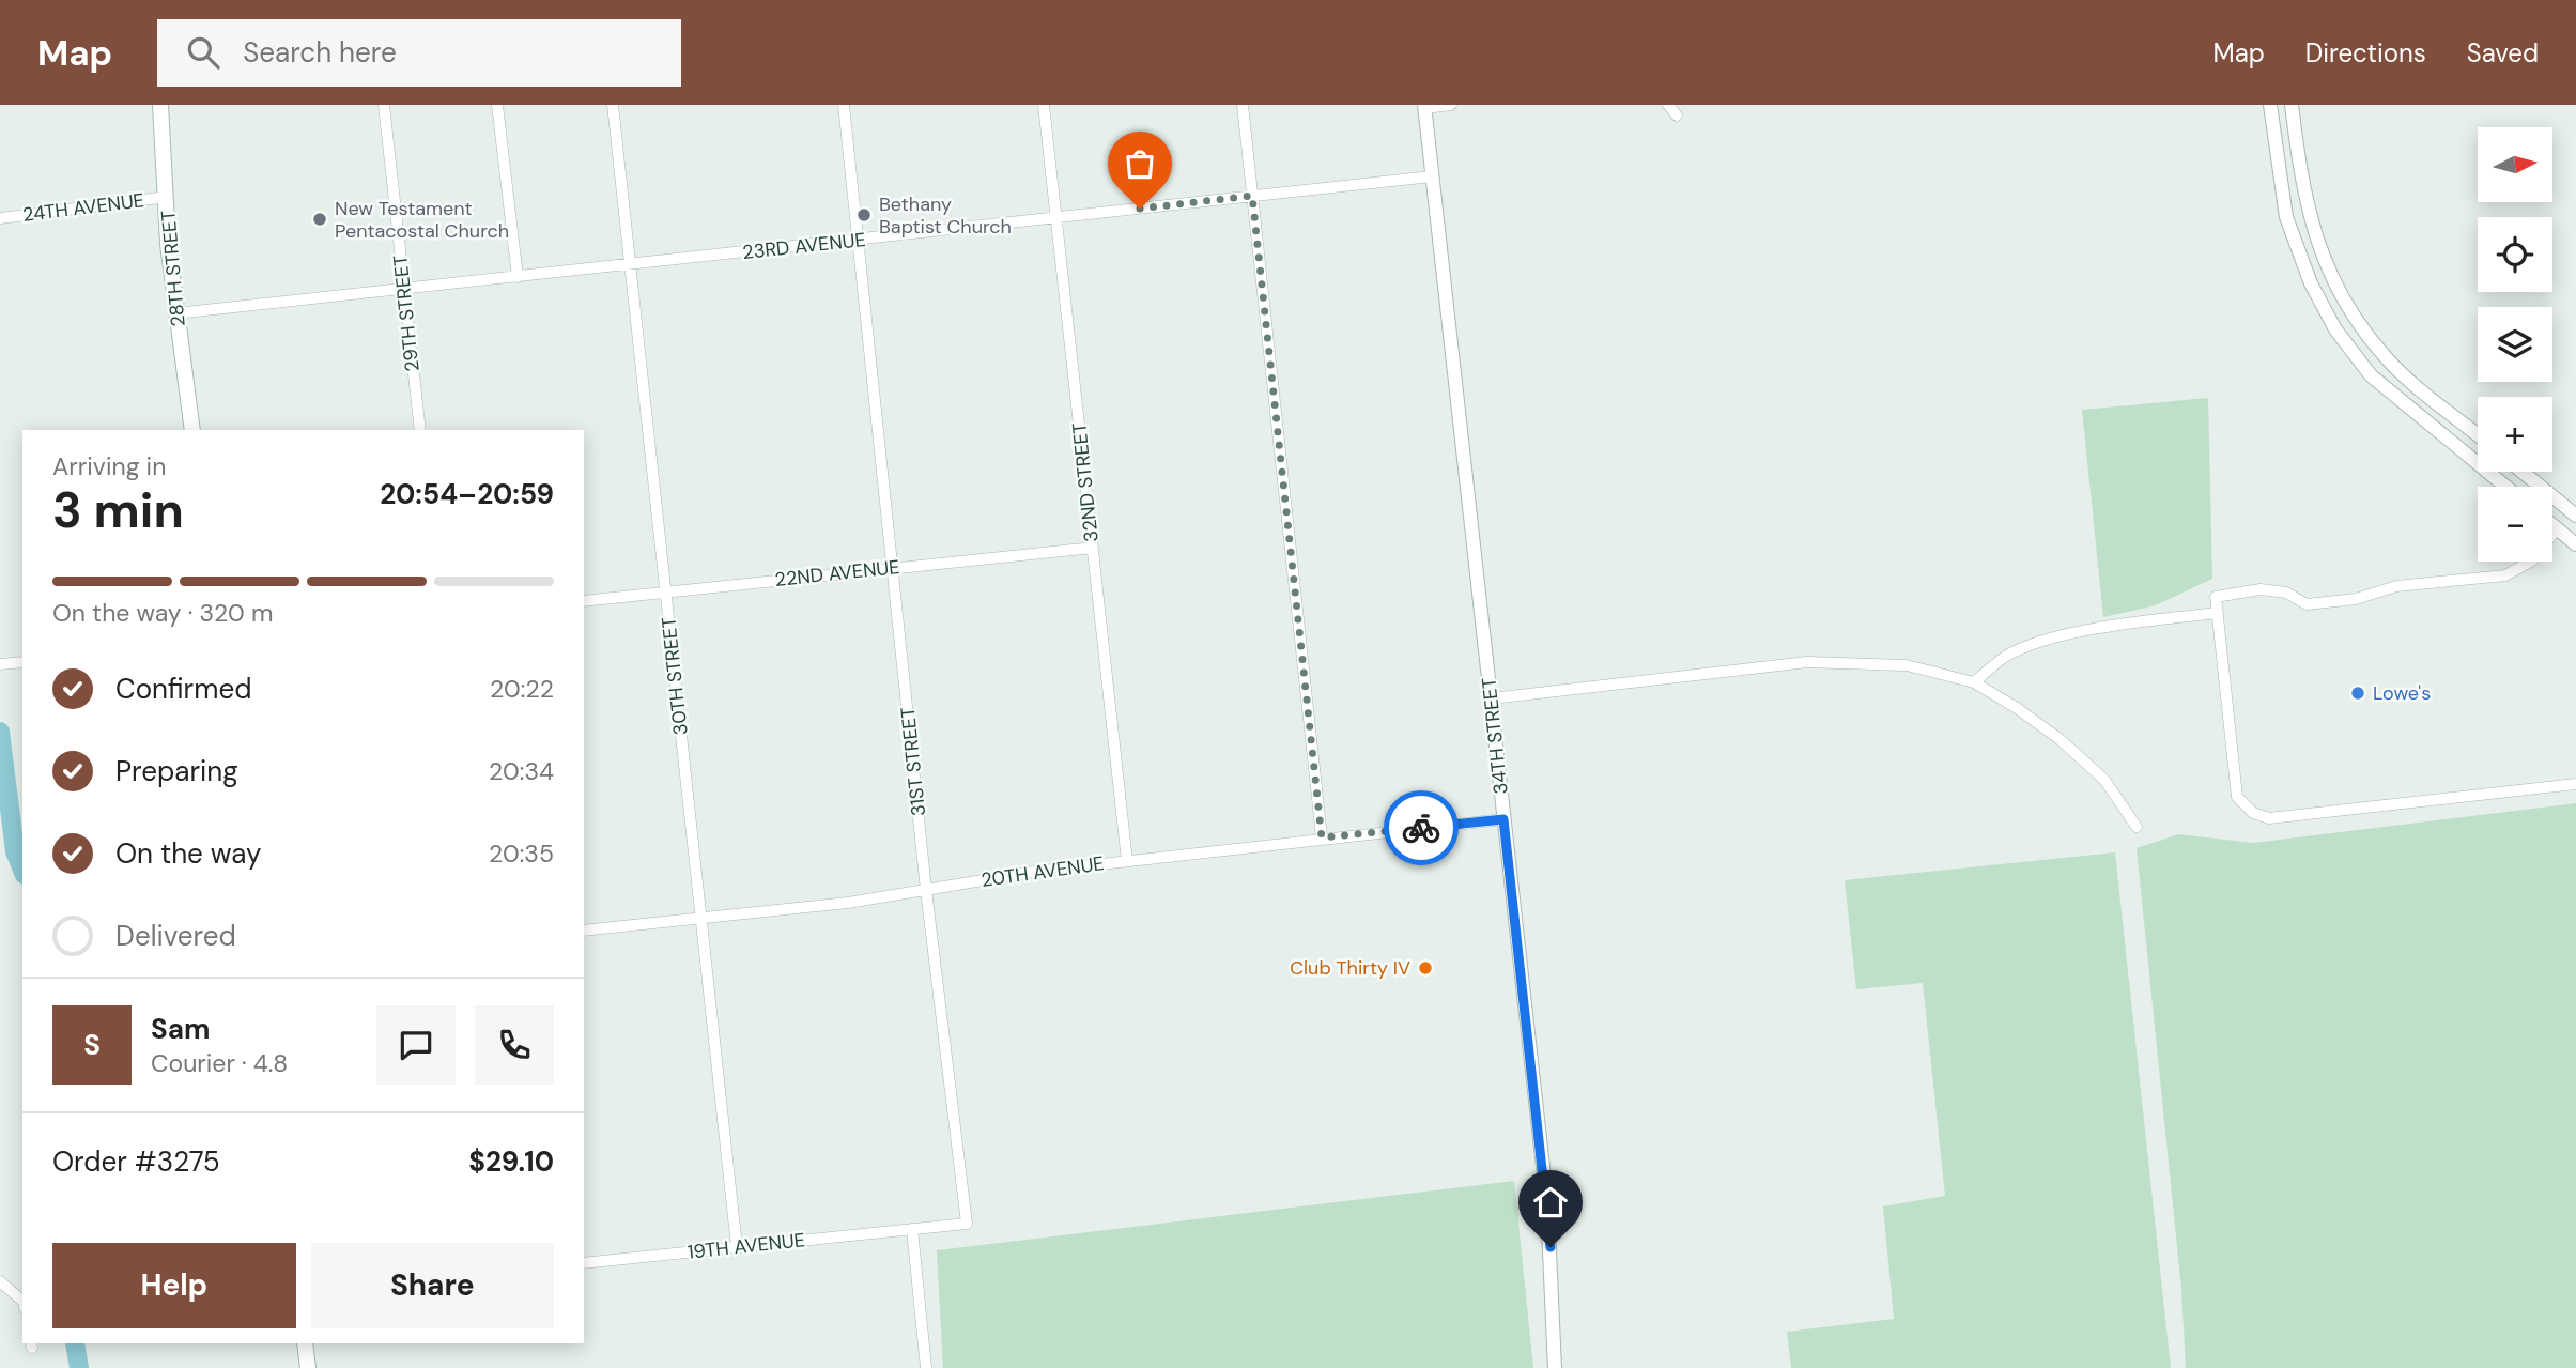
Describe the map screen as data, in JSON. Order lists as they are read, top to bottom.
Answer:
{
  "streets": {
    "main road": ["28TH STREET"],
    "street": [
      "24TH AVENUE",
      "23RD AVENUE",
      "29TH STREET",
      "32ND STREET",
      "22ND AVENUE",
      "30TH STREET",
      "34TH STREET",
      "31ST STREET",
      "20TH AVENUE",
      "19TH AVENUE"
    ]
  },
  "crossings": [
    ["24TH AVENUE", "28TH STREET"],
    ["23RD AVENUE", "28TH STREET"],
    ["23RD AVENUE", "29TH STREET"],
    ["23RD AVENUE", "32ND STREET"],
    ["23RD AVENUE", "30TH STREET"],
    ["23RD AVENUE", "34TH STREET"],
    ["23RD AVENUE", "31ST STREET"],
    ["32ND STREET", "22ND AVENUE"],
    ["32ND STREET", "20TH AVENUE"],
    ["22ND AVENUE", "30TH STREET"],
    ["22ND AVENUE", "31ST STREET"],
    ["30TH STREET", "20TH AVENUE"],
    ["30TH STREET", "19TH AVENUE"],
    ["34TH STREET", "20TH AVENUE"],
    ["31ST STREET", "20TH AVENUE"],
    ["31ST STREET", "19TH AVENUE"]
  ],
  "places": [
    "Bethany Baptist Church",
    "New Testament Pentacostal Church",
    "Lowe's",
    "Club Thirty IV"
  ],
  "north": "right",
  "page": {
    "header": "Map",
    "search": "Search here",
    "nav": ["Map", "Directions", "Saved"],
    "map_buttons": ["+", "−"],
    "heading": ["3 min", "Arriving in", "20:54–20:59"],
    "panel": [
      "Sam",
      "Courier · 4.8",
      "Order #3275",
      "$29.10"
    ],
    "bar": "On the way · 320 m",
    "list": [
      ["Confirmed", "20:22"],
      ["Preparing", "20:34"],
      ["On the way", "20:35"],
      "Delivered"
    ],
    "round": "S",
    "buttons": ["Help", "Share"]
  }
}
